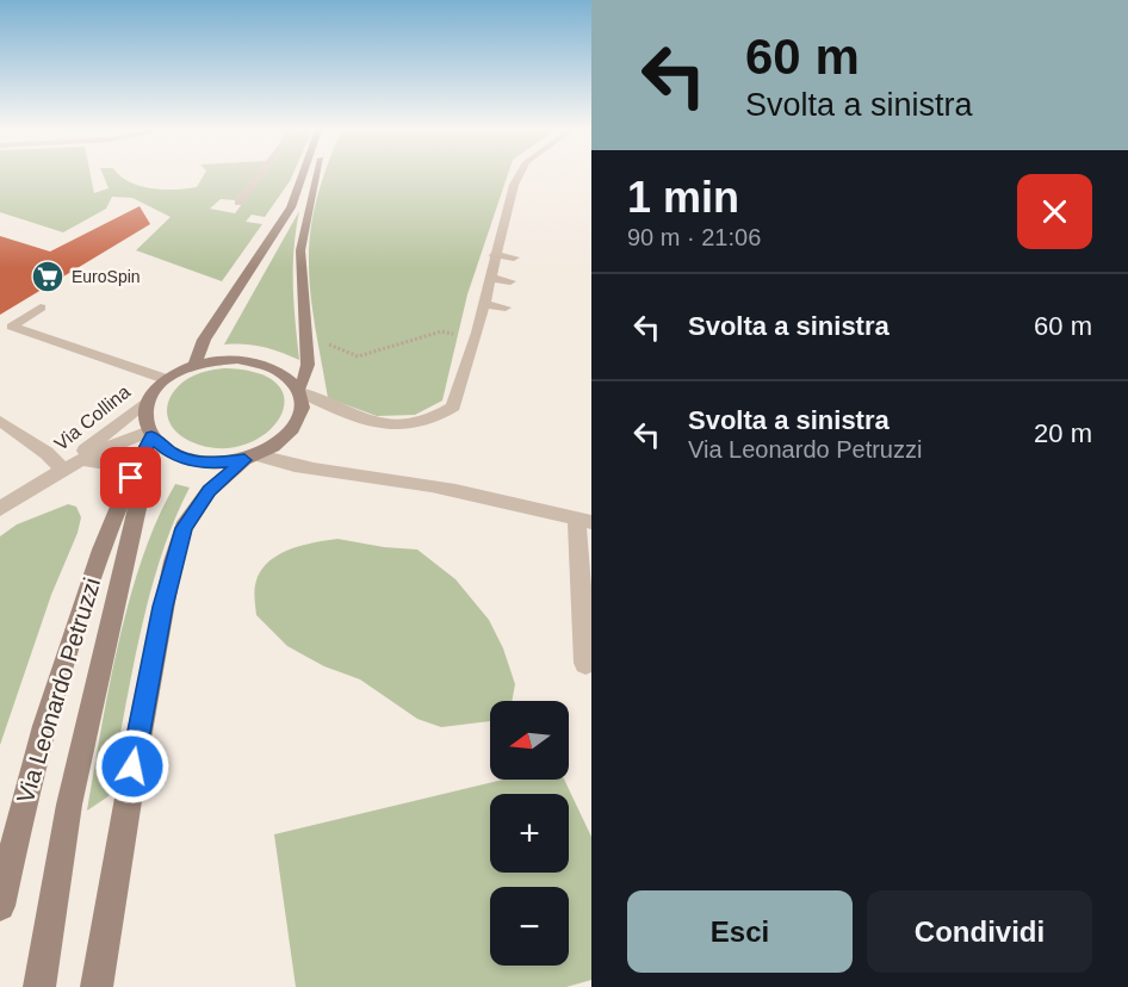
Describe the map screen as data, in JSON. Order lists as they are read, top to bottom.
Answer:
{
  "streets": {
    "main road": ["Via Leonardo Petruzzi"],
    "street": ["Via Collina"]
  },
  "crossings": [
    ["Via Collina", "Via Leonardo Petruzzi"]
  ],
  "places": {
    "supermarket": ["EuroSpin"]
  },
  "north": "left",
  "page": {
    "turn": ["60 m", "Svolta a sinistra"],
    "heading": ["1 min", "90 m · 21:06"],
    "list": [
      {
        "name": "Svolta a sinistra",
        "value": "60 m"
      },
      {
        "name": "Svolta a sinistra",
        "note": "Via Leonardo Petruzzi",
        "value": "20 m"
      }
    ],
    "map_buttons": ["+", "−"],
    "buttons": ["Esci", "Condividi"]
  }
}
